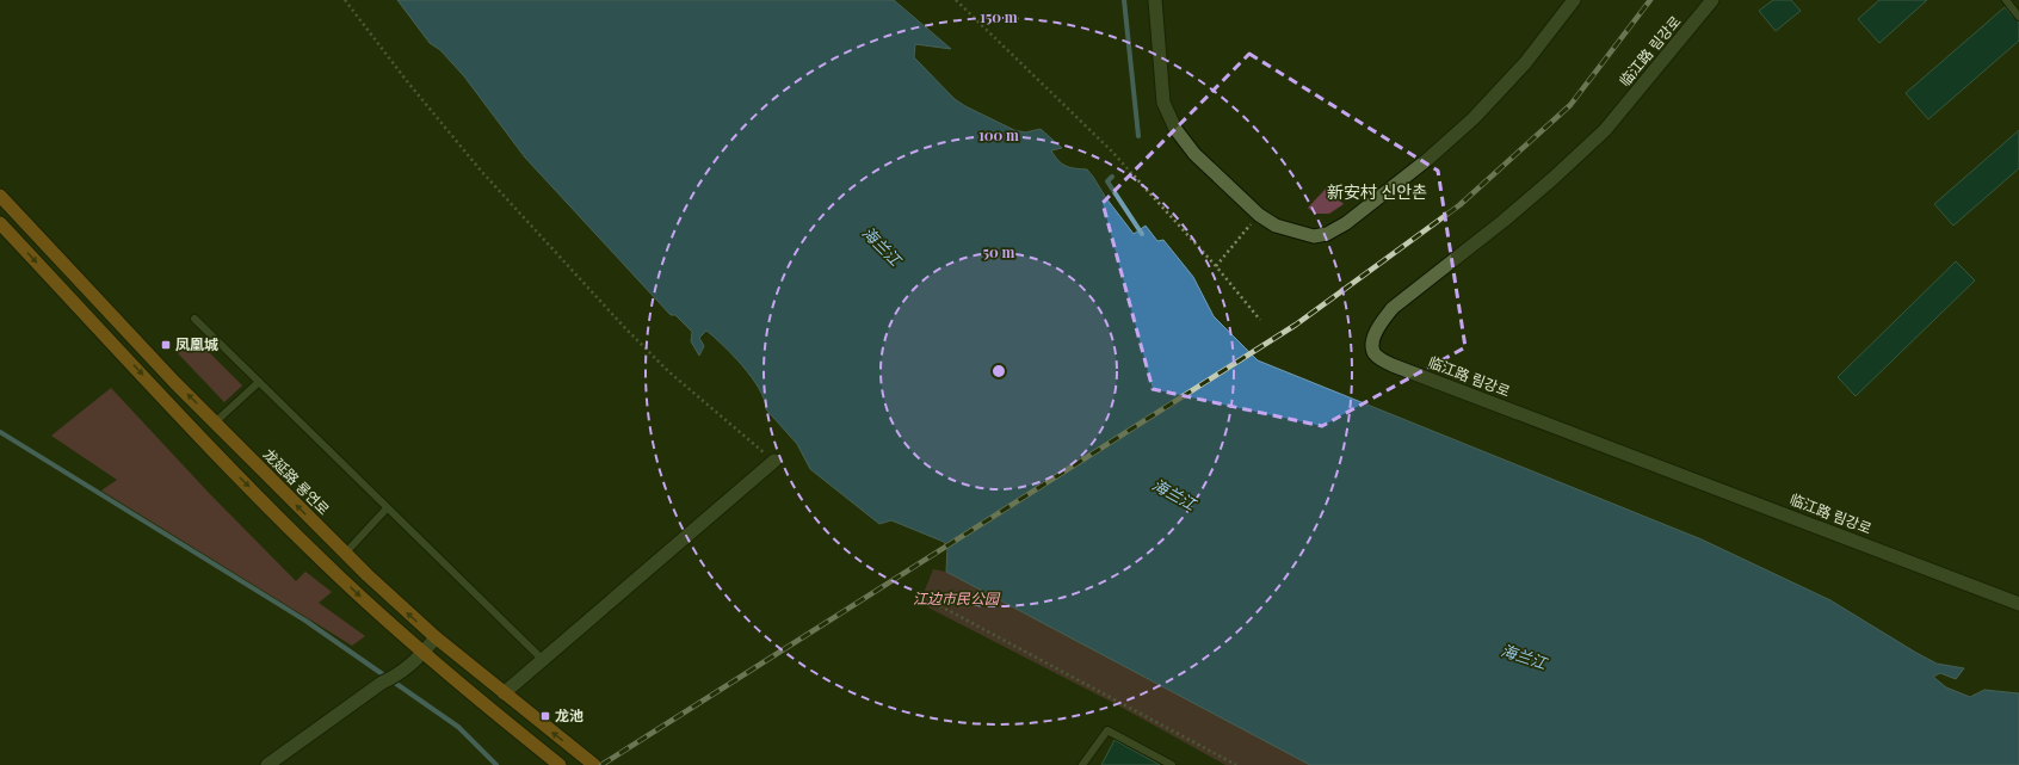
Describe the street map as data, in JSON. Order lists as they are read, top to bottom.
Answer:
{
  "streets": {
    "highway": ["龙延路 룡연로"],
    "street": ["临江路 림강로"]
  },
  "districts": ["新安村 신안촌"],
  "water": ["海兰江"],
  "parks": ["江边市民公园"],
  "places": {
    "transit": ["凤凰城", "龙池"]
  },
  "rings": ["150 m", "100 m", "50 m"]
}
